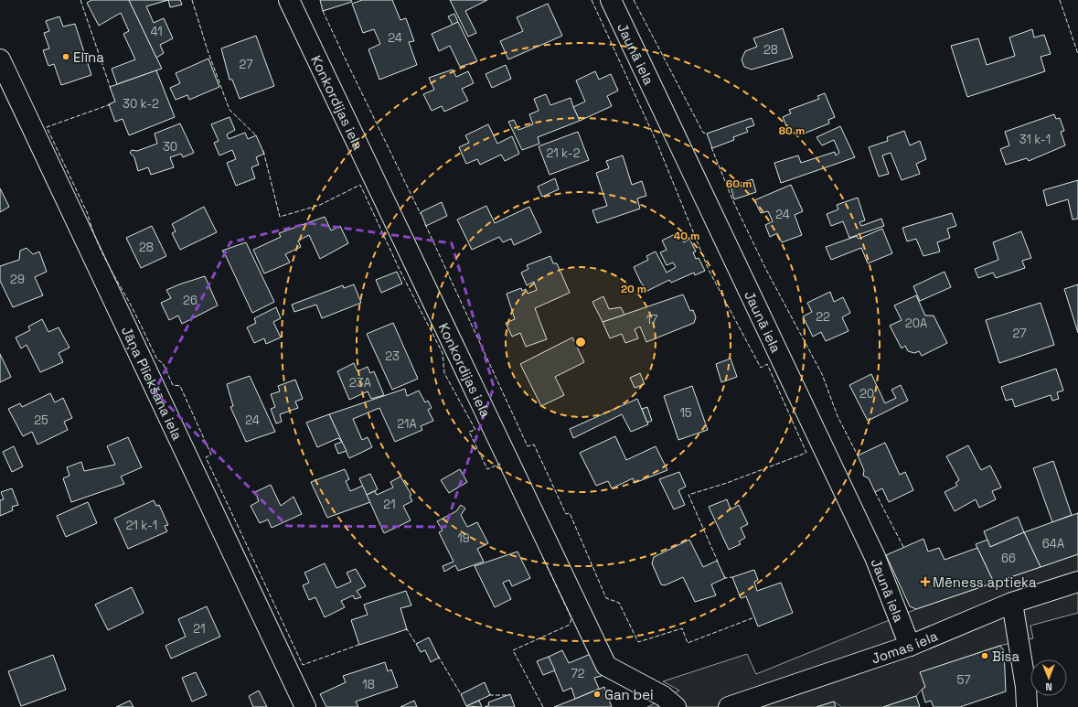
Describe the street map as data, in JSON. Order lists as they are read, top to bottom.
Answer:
{
  "streets": {
    "street": [
      "Jaunā iela",
      "Konkordijas iela",
      "Jāņa Pliekšāna iela",
      "Jomas iela"
    ]
  },
  "crossings": [
    ["Jaunā iela", "Jomas iela"]
  ],
  "places": {
    "other": ["Elīna", "Bisa", "Gan bei"],
    "health": ["Mēness aptieka"]
  },
  "house_numbers": [
    "41",
    "24",
    "28",
    "27",
    "30 k-2",
    "31 k-1",
    "30",
    "21 k-2",
    "24",
    "28",
    "29",
    "26",
    "22",
    "17",
    "20A",
    "27",
    "23",
    "23A",
    "20",
    "15",
    "25",
    "24",
    "21A",
    "21",
    "21 k-1",
    "19",
    "64A",
    "66",
    "21",
    "72",
    "57",
    "18"
  ],
  "north": "bottom",
  "rings": [
    "80 m",
    "60 m",
    "40 m",
    "20 m"
  ]
}
